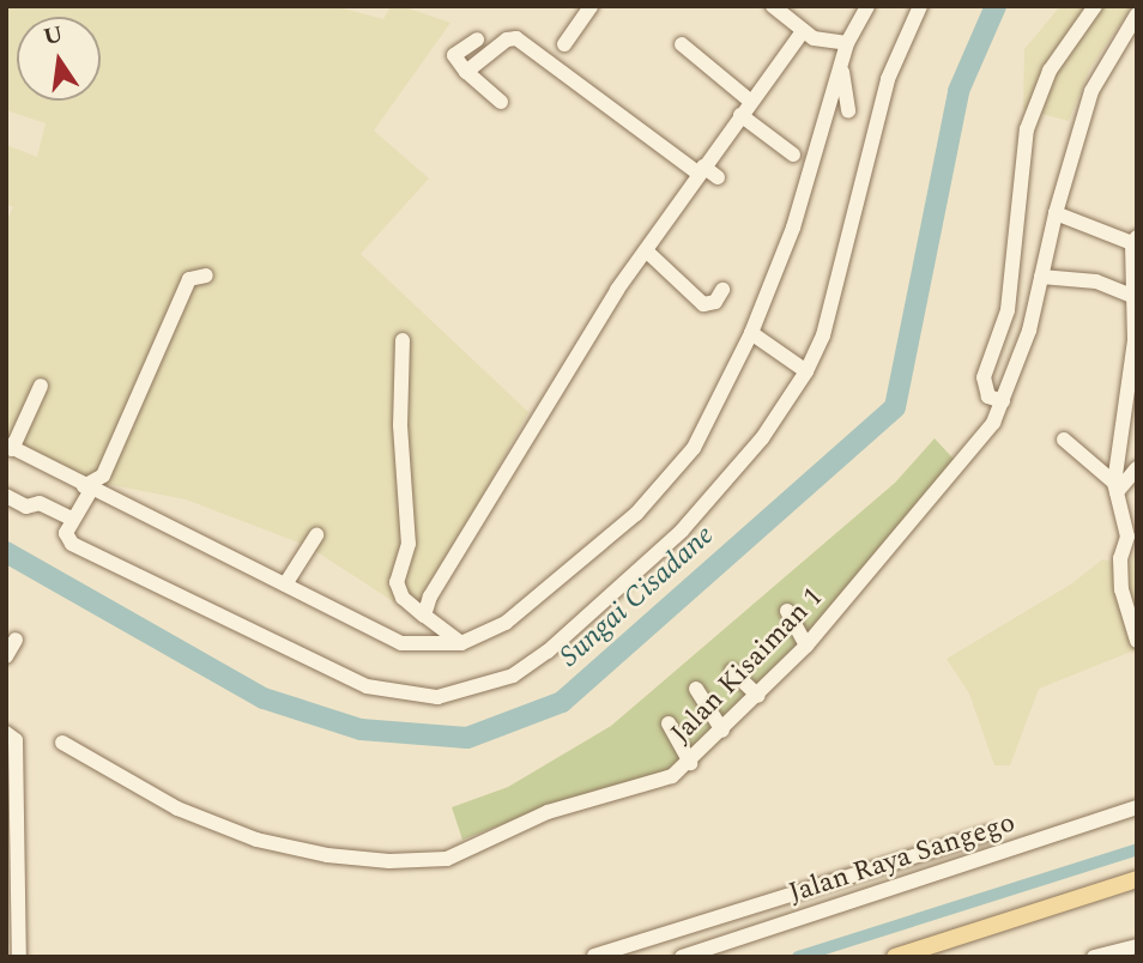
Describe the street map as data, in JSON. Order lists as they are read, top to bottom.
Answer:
{
  "streets": {
    "street": ["Jalan Kisaiman 1", "Jalan Raya Sangego"]
  },
  "water": ["Sungai Cisadane"],
  "north": "top"
}
